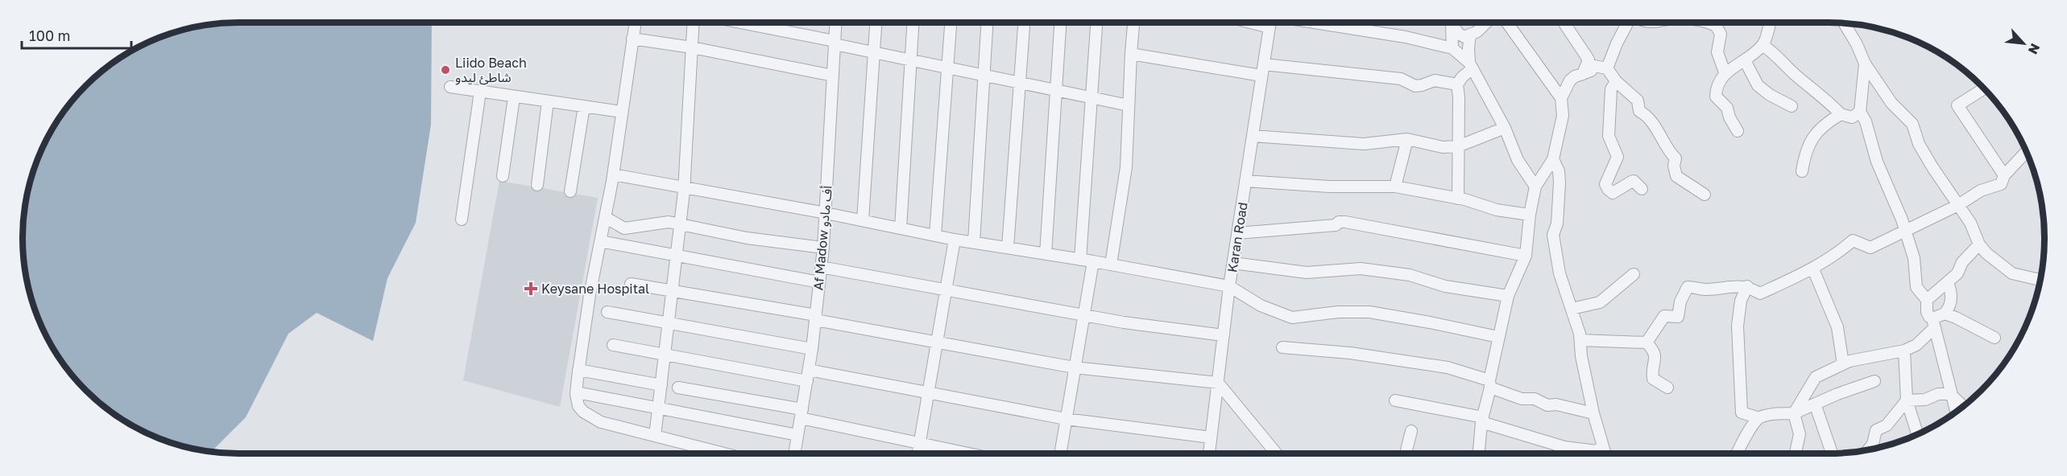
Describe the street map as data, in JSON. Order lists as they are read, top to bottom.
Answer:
{
  "streets": {
    "street": ["Karan Road", "Af Madow أف مادو"]
  },
  "places": {
    "other": ["Liido Beach شاطئ ليدو"],
    "health": ["Keysane Hospital"]
  },
  "scale_bar": "100 m",
  "north": "bottom right"
}
